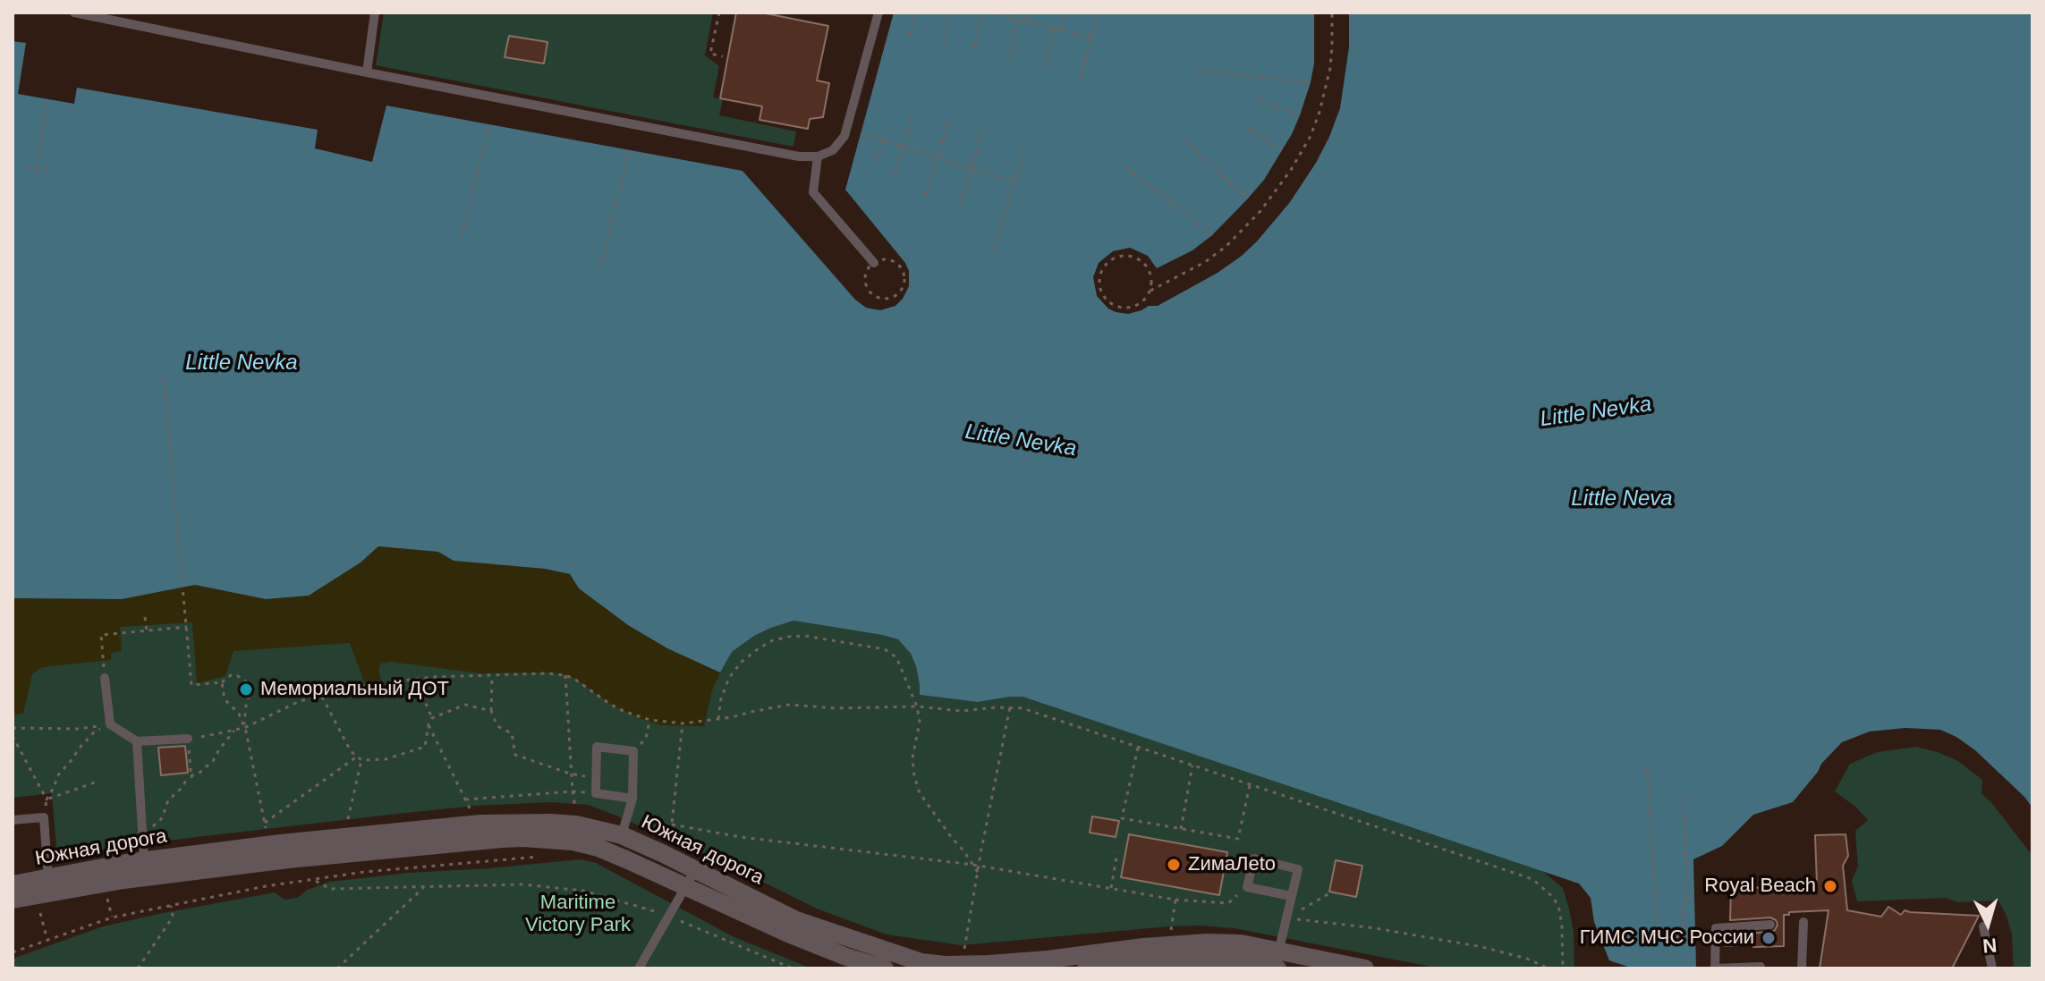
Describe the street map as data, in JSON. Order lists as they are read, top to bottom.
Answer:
{
  "streets": {
    "street": ["Южная дорога"]
  },
  "water": ["Little Nevka", "Little Neva"],
  "parks": ["Maritime Victory Park"],
  "places": [
    "Мемориальный ДОТ",
    "ZимаЛеtо",
    "Royal Beach",
    "ГИМС МЧС России"
  ],
  "north": "bottom"
}
